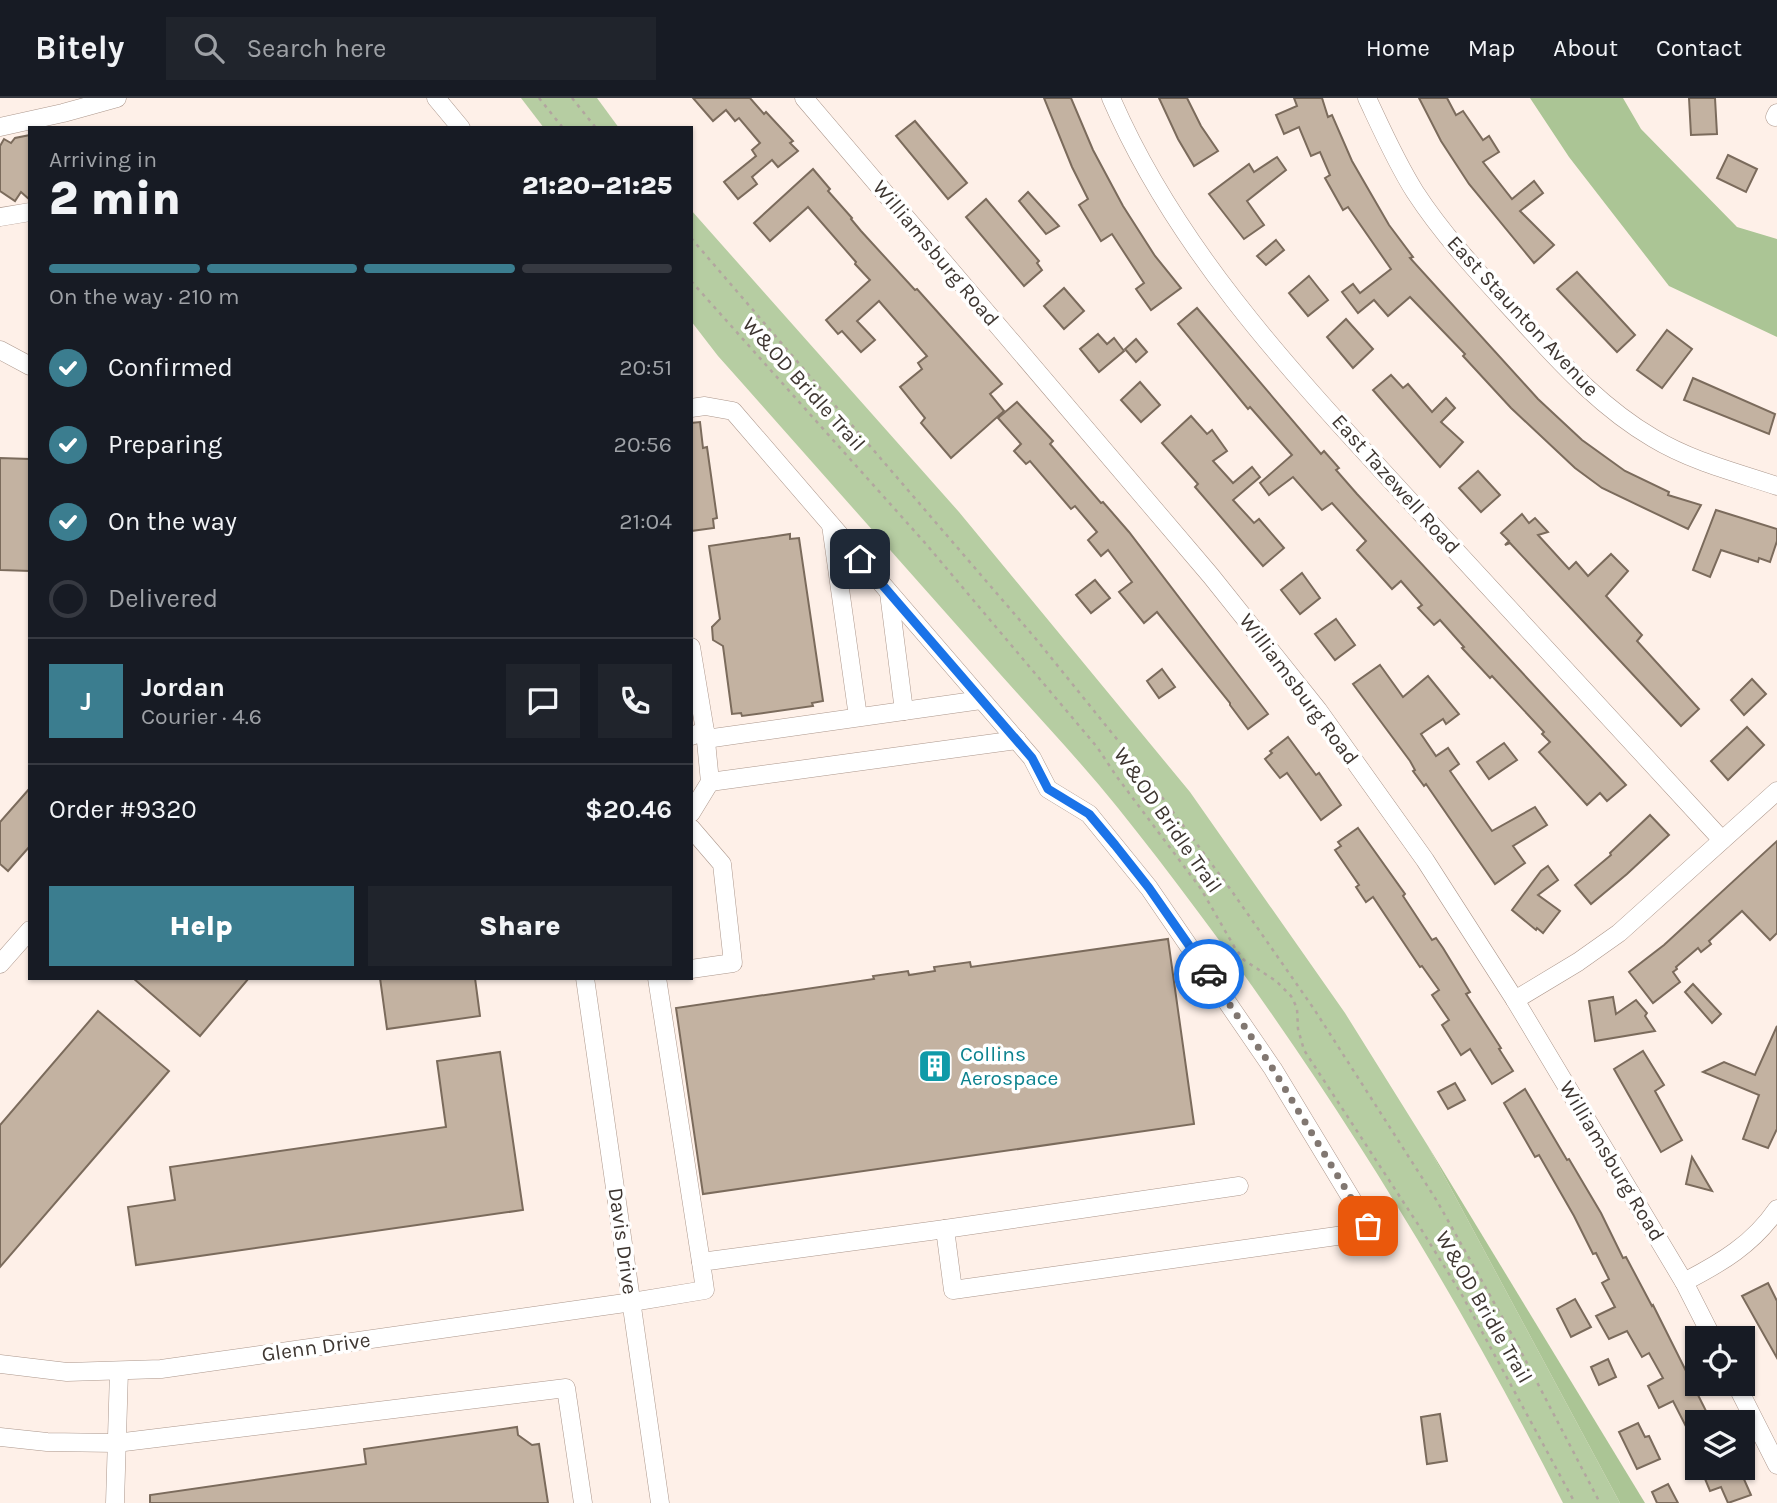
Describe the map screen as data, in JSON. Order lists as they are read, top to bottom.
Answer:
{
  "streets": {
    "street": [
      "Williamsburg Road",
      "East Staunton Avenue",
      "East Tazewell Road",
      "Davis Drive",
      "Glenn Drive"
    ],
    "path": ["W&OD Bridle Trail"]
  },
  "crossings": [
    ["Davis Drive", "Glenn Drive"]
  ],
  "places": {
    "building": ["Collins Aerospace"]
  },
  "page": {
    "header": "Bitely",
    "search": "Search here",
    "nav": [
      "Home",
      "Map",
      "About",
      "Contact"
    ],
    "heading": ["2 min", "Arriving in", "21:20–21:25"],
    "panel": [
      "Jordan",
      "Courier · 4.6",
      "Order #9320",
      "$20.46"
    ],
    "bar": "On the way · 210 m",
    "list": [
      ["Confirmed", "20:51"],
      ["Preparing", "20:56"],
      ["On the way", "21:04"],
      "Delivered"
    ],
    "round": "J",
    "buttons": ["Help", "Share"]
  }
}
